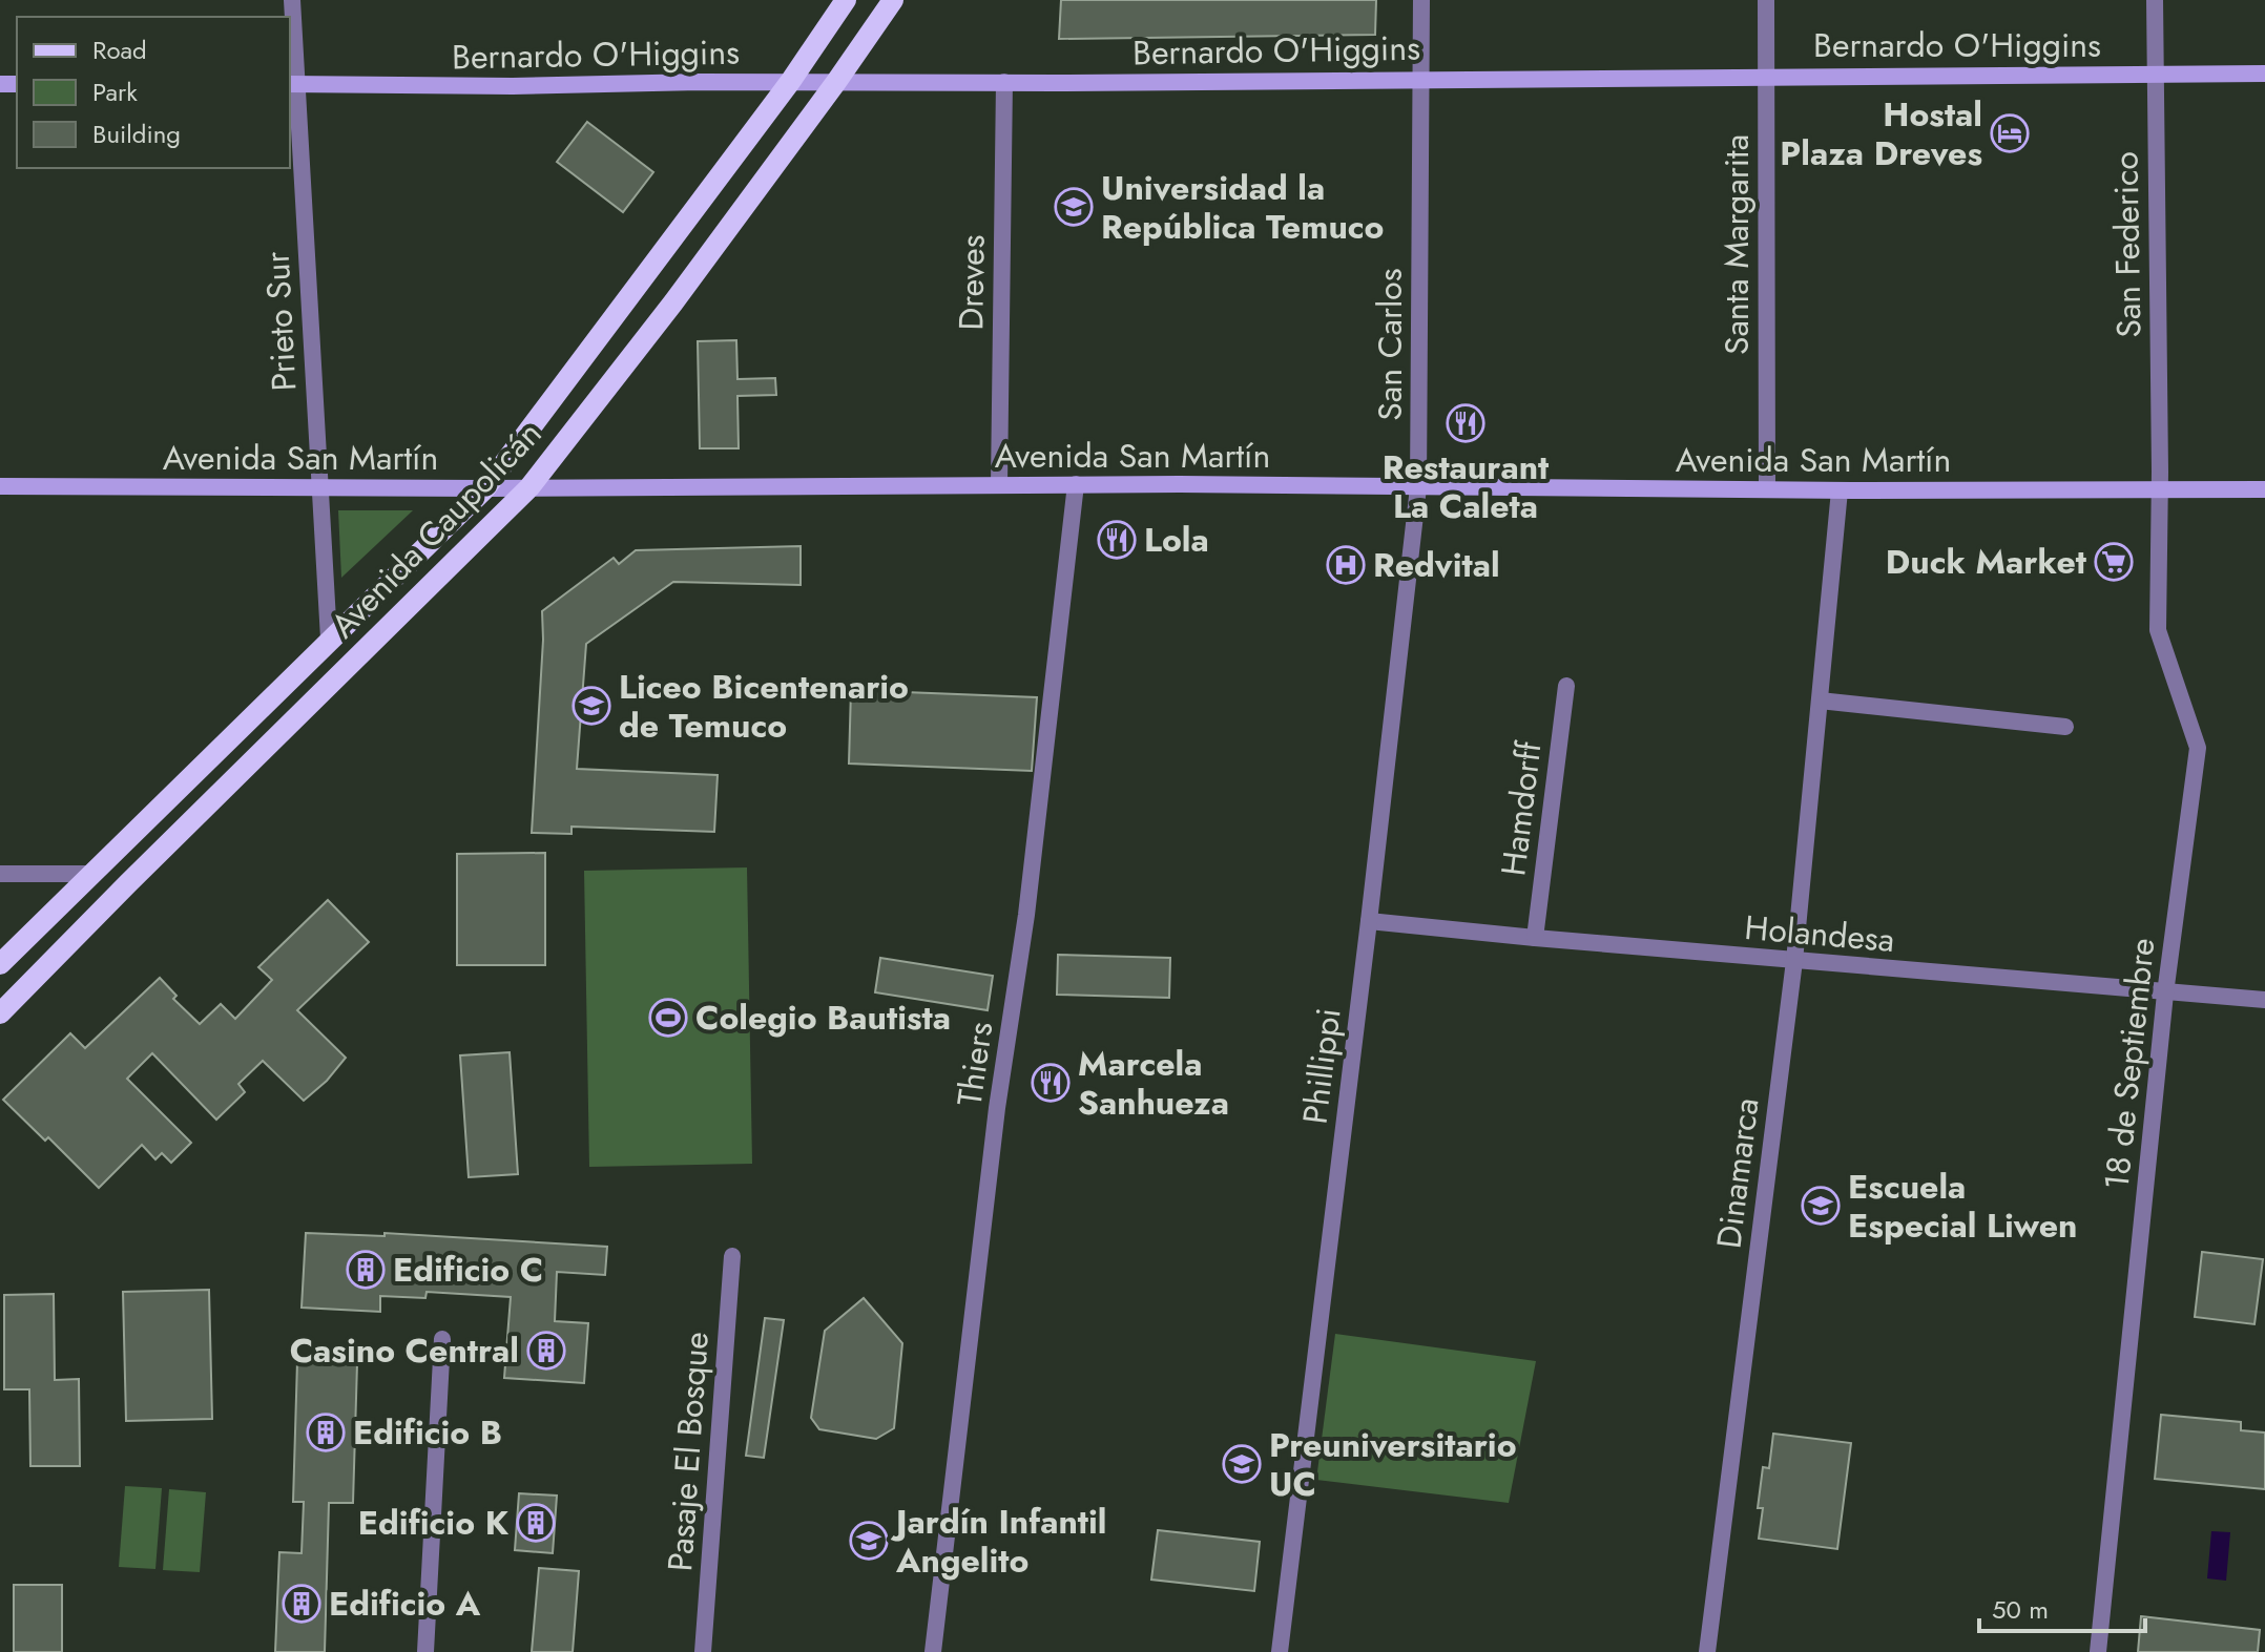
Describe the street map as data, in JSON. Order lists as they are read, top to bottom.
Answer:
{
  "streets": {
    "main road": ["Bernardo O'Higgins", "Avenida San Martín", "Avenida Caupolicán"],
    "street": [
      "Santa Margarita",
      "San Federico",
      "Dreves",
      "Prieto Sur",
      "San Carlos",
      "Hamdorff",
      "Holandesa",
      "Thiers",
      "18 de Septiembre",
      "Phillippi",
      "Dinamarca",
      "Pasaje El Bosque"
    ]
  },
  "crossings": [
    ["Bernardo O'Higgins", "Santa Margarita"],
    ["Bernardo O'Higgins", "San Federico"],
    ["Bernardo O'Higgins", "Dreves"],
    ["Bernardo O'Higgins", "Prieto Sur"],
    ["Bernardo O'Higgins", "San Carlos"],
    ["Bernardo O'Higgins", "Avenida Caupolicán"],
    ["Santa Margarita", "Avenida San Martín"],
    ["San Federico", "Avenida San Martín"],
    ["San Federico", "18 de Septiembre"],
    ["Dreves", "Avenida San Martín"],
    ["Prieto Sur", "Avenida San Martín"],
    ["Prieto Sur", "Avenida Caupolicán"],
    ["San Carlos", "Avenida San Martín"],
    ["San Carlos", "Phillippi"],
    ["Avenida San Martín", "Avenida Caupolicán"],
    ["Avenida San Martín", "Thiers"],
    ["Avenida San Martín", "18 de Septiembre"],
    ["Avenida San Martín", "Phillippi"],
    ["Avenida San Martín", "Dinamarca"],
    ["Hamdorff", "Holandesa"],
    ["Holandesa", "18 de Septiembre"],
    ["Holandesa", "Phillippi"],
    ["Holandesa", "Dinamarca"]
  ],
  "places": {
    "hotel": ["Hostal Plaza Dreves"],
    "school or university": [
      "Universidad la República Temuco",
      "Liceo Bicentenario de Temuco",
      "Escuela Especial Liwen",
      "Preuniversitario UC",
      "Jardín Infantil Angelito"
    ],
    "restaurant": ["Restaurant La Caleta", "Lola", "Marcela Sanhueza"],
    "supermarket": ["Duck Market"],
    "hospital": ["Redvital"],
    "sports": ["Colegio Bautista"],
    "building": [
      "Edificio C",
      "Casino Central",
      "Edificio B",
      "Edificio K",
      "Edificio A"
    ]
  },
  "legend": ["Road", "Park", "Building"],
  "scale_bar": "50 m"
}
